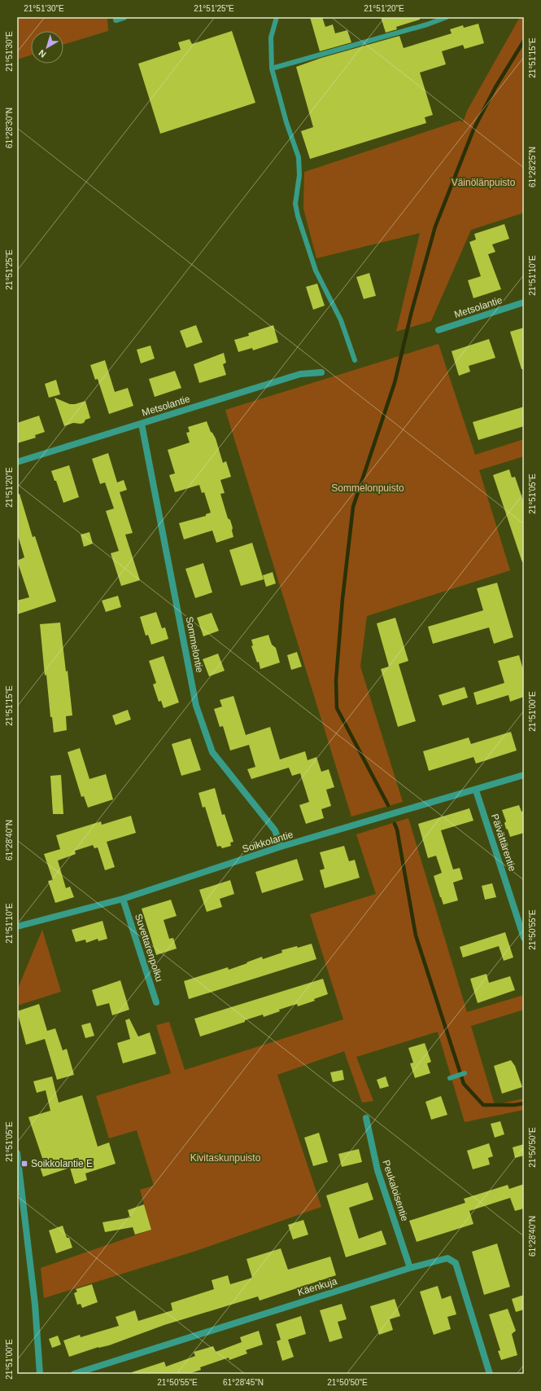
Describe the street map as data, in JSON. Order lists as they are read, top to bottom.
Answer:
{
  "streets": {
    "street": [
      "Metsolantie",
      "Sommelontie",
      "Soikkolantie",
      "Päivättärentie",
      "Suvettarenpolku",
      "Peukaloisentie",
      "Käenkuja"
    ]
  },
  "crossings": [
    ["Metsolantie", "Sommelontie"],
    ["Sommelontie", "Soikkolantie"],
    ["Soikkolantie", "Päivättärentie"],
    ["Soikkolantie", "Suvettarenpolku"],
    ["Peukaloisentie", "Käenkuja"]
  ],
  "parks": ["Väinölänpuisto", "Sommelonpuisto", "Kivitaskunpuisto"],
  "places": {
    "transit": ["Soikkolantie E"]
  },
  "north": "bottom left",
  "coordinates": [
    "21°51'30\"E",
    "21°51'25\"E",
    "21°51'20\"E",
    "21°51'15\"E",
    "61°28'30\"N",
    "61°28'25\"N",
    "21°51'10\"E",
    "21°51'05\"E",
    "21°51'00\"E",
    "61°28'40\"N",
    "21°50'55\"E",
    "21°50'50\"E",
    "61°28'45\"N"
  ]
}
